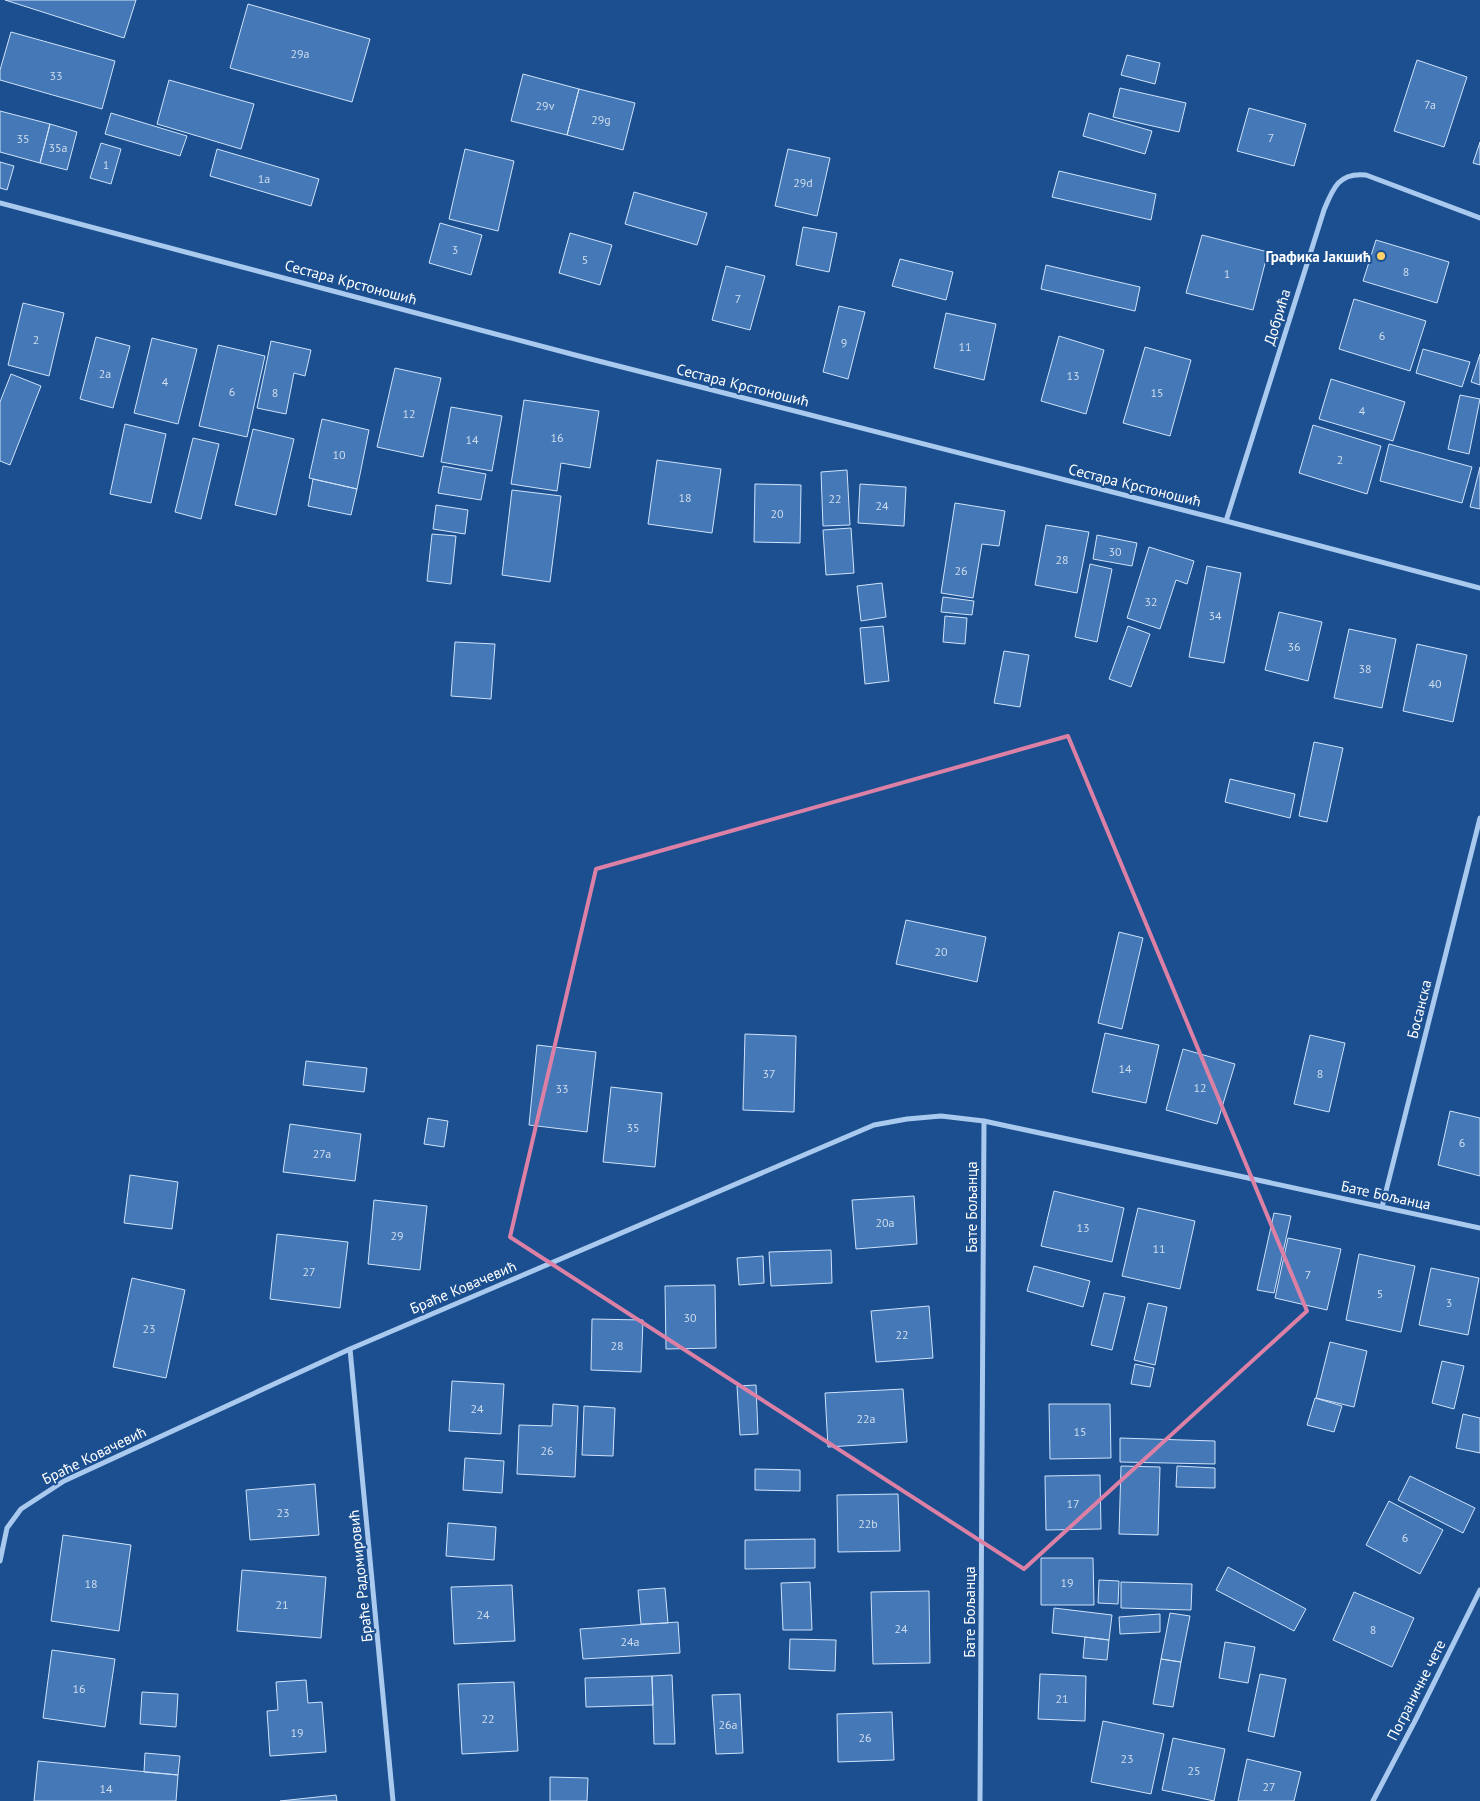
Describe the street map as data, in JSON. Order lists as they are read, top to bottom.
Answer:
{
  "streets": {
    "street": [
      "Сестара Крстоношић",
      "Добрића",
      "Босанска",
      "Бате Бољанца",
      "Браће Ковачевић",
      "Браће Радомировић",
      "Пограничне чете"
    ]
  },
  "crossings": [
    ["Сестара Крстоношић", "Добрића"],
    ["Босанска", "Бате Бољанца"],
    ["Бате Бољанца", "Браће Ковачевић"],
    ["Браће Ковачевић", "Браће Радомировић"]
  ],
  "places": ["Графика Јакшић"],
  "house_numbers": [
    "29a",
    "33",
    "7a",
    "29v",
    "29g",
    "7",
    "35",
    "35a",
    "1",
    "1a",
    "29d",
    "3",
    "5",
    "8",
    "1",
    "7",
    "6",
    "2",
    "9",
    "11",
    "2a",
    "13",
    "4",
    "6",
    "8",
    "15",
    "4",
    "12",
    "16",
    "14",
    "10",
    "2",
    "18",
    "22",
    "24",
    "20",
    "30",
    "28",
    "26",
    "32",
    "34",
    "36",
    "38",
    "40",
    "20",
    "14",
    "37",
    "8",
    "12",
    "33",
    "35",
    "6",
    "27a",
    "20a",
    "13",
    "29",
    "11",
    "27",
    "7",
    "5",
    "3",
    "30",
    "23",
    "22",
    "28",
    "24",
    "22a",
    "15",
    "26",
    "17",
    "23",
    "22b",
    "6",
    "19",
    "18",
    "21",
    "24",
    "24",
    "8",
    "24a",
    "16",
    "21",
    "22",
    "26a",
    "19",
    "26",
    "23",
    "25",
    "27",
    "14"
  ]
}
